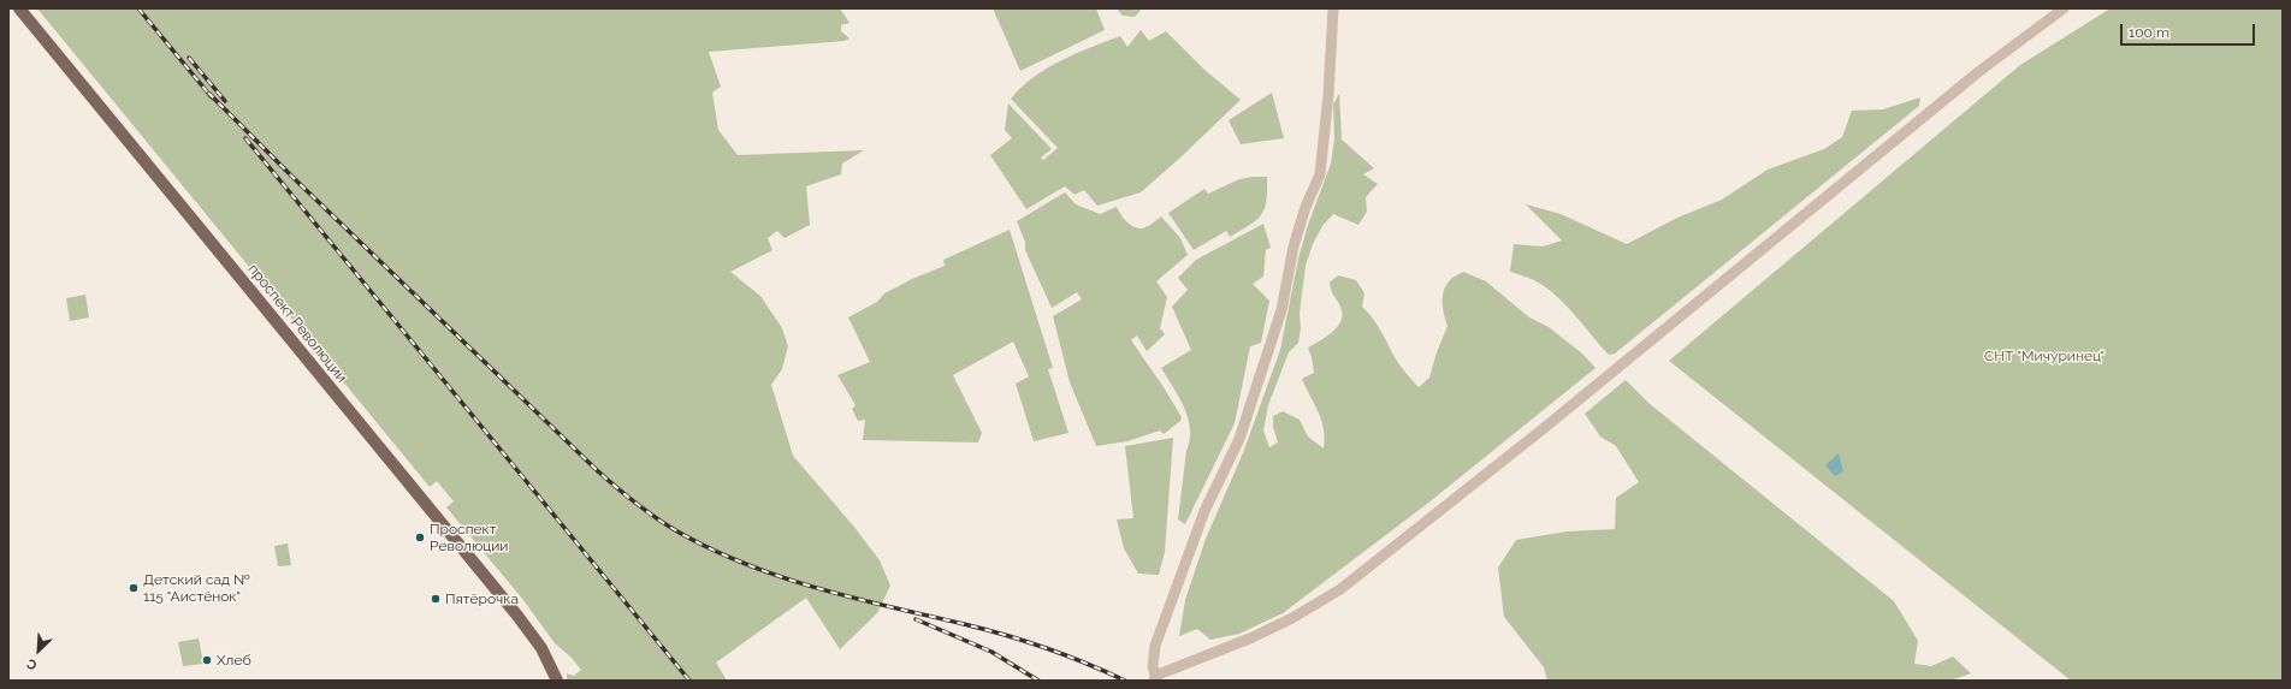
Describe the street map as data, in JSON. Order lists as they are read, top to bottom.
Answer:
{
  "streets": {
    "main road": ["проспект Революции"]
  },
  "parks": ["СНТ \"Мичуринец\""],
  "places": [
    "Проспект Революции",
    "Детский сад № 115 \"Аистёнок\"",
    "Пятёрочка",
    "Хлеб"
  ],
  "scale_bar": "100 m",
  "north": "bottom left"
}
